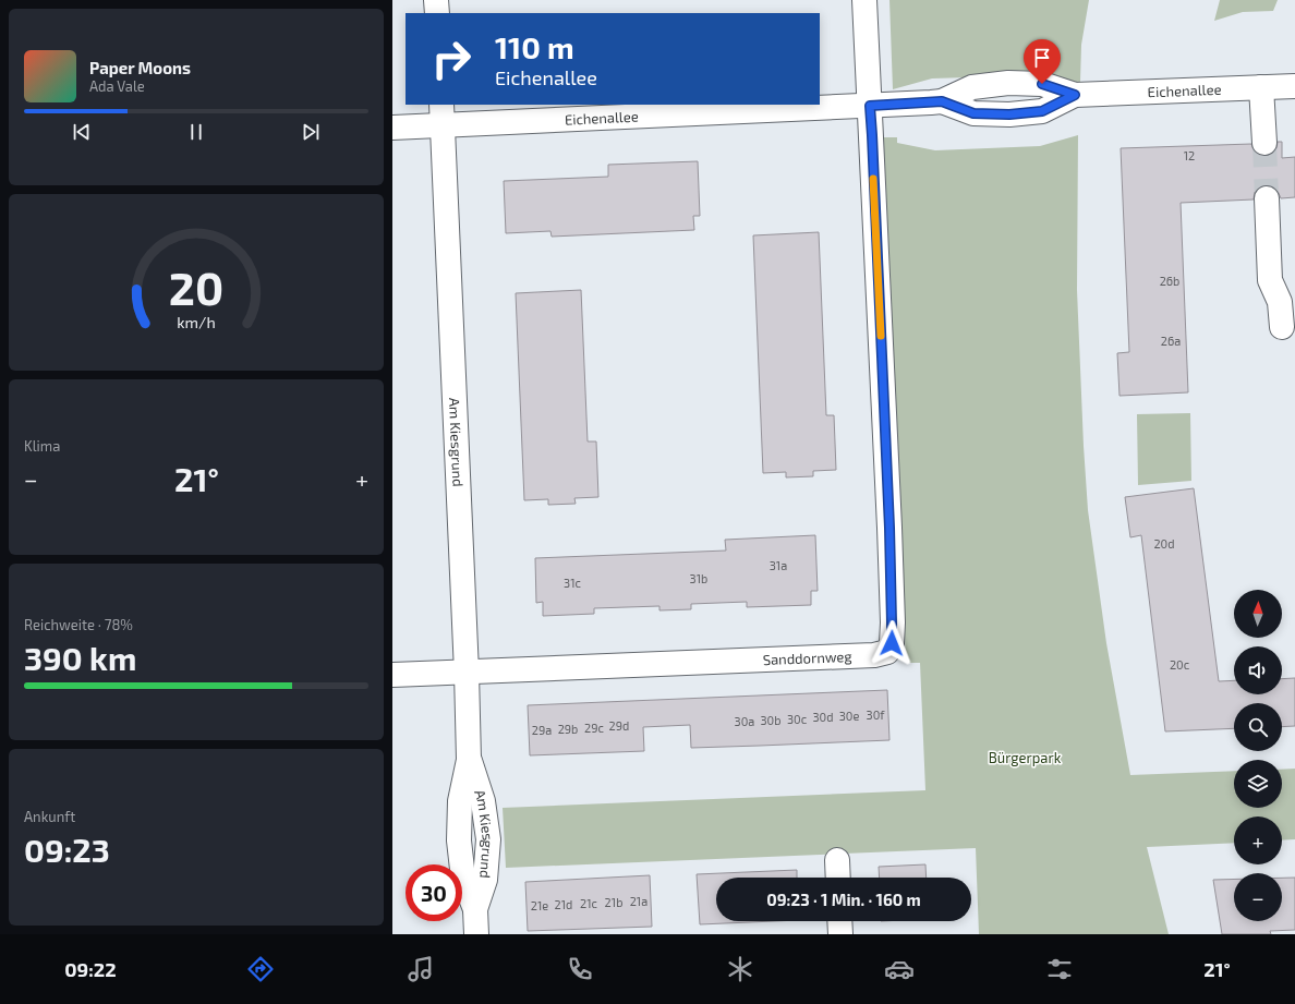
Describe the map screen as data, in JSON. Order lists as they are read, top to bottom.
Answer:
{
  "streets": {
    "street": ["Eichenallee", "Am Kiesgrund", "Sanddornweg"]
  },
  "crossings": [
    ["Eichenallee", "Am Kiesgrund"],
    ["Eichenallee", "Sanddornweg"],
    ["Am Kiesgrund", "Sanddornweg"]
  ],
  "parks": ["Bürgerpark"],
  "house_numbers": [
    "12",
    "26b",
    "26a",
    "20d",
    "31a",
    "31b",
    "31c",
    "20c",
    "30f",
    "30e",
    "30d",
    "30c",
    "30b",
    "30a",
    "29d",
    "29c",
    "29b",
    "29a",
    "21a",
    "21b",
    "21c",
    "21d",
    "21e"
  ],
  "north": "top",
  "page": {
    "turn": ["110 m", "Eichenallee"],
    "song": ["Paper Moons", "Ada Vale"],
    "tile": [
      "Klima",
      ["Reichweite · 78%", "390 km"],
      ["Ankunft", "09:23"]
    ],
    "heat": ["−", "21°", "+"],
    "map_buttons": ["+", "−"],
    "limit": "30",
    "trip": "09:23 · 1 Min. · 160 m",
    "tabs": ["09:22", "21°"],
    "gauge": ["20", "km/h"]
  }
}
